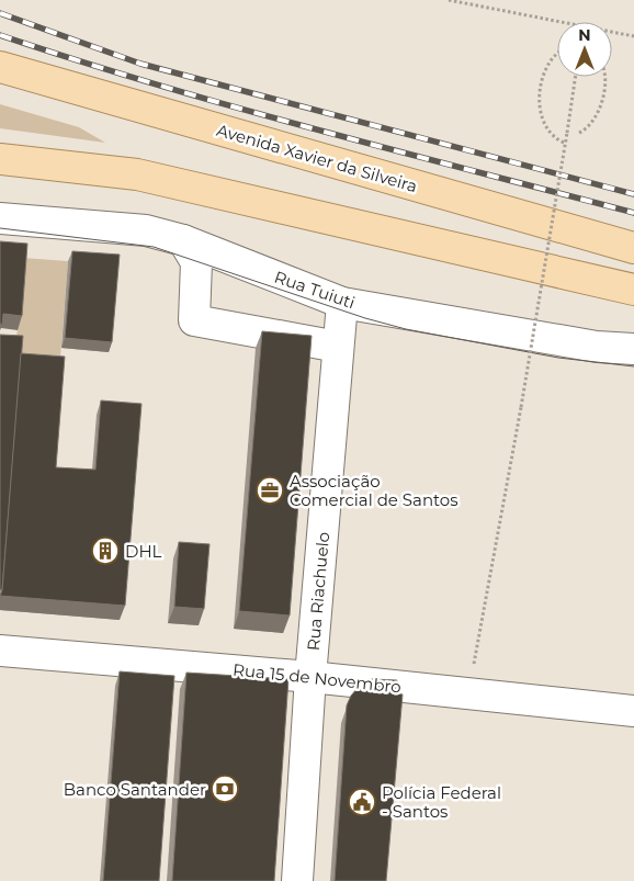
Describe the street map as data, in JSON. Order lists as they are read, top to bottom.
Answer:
{
  "streets": {
    "main road": ["Avenida Xavier da Silveira"],
    "street": ["Rua Tuiuti", "Rua Riachuelo", "Rua 15 de Novembro"]
  },
  "crossings": [
    ["Rua Tuiuti", "Rua Riachuelo"],
    ["Rua Riachuelo", "Rua 15 de Novembro"]
  ],
  "places": {
    "office": ["Associação Comercial de Santos"],
    "building": ["DHL"],
    "bank": ["Banco Santander"],
    "public building": ["Polícia Federal - Santos"]
  },
  "north": "top"
}
